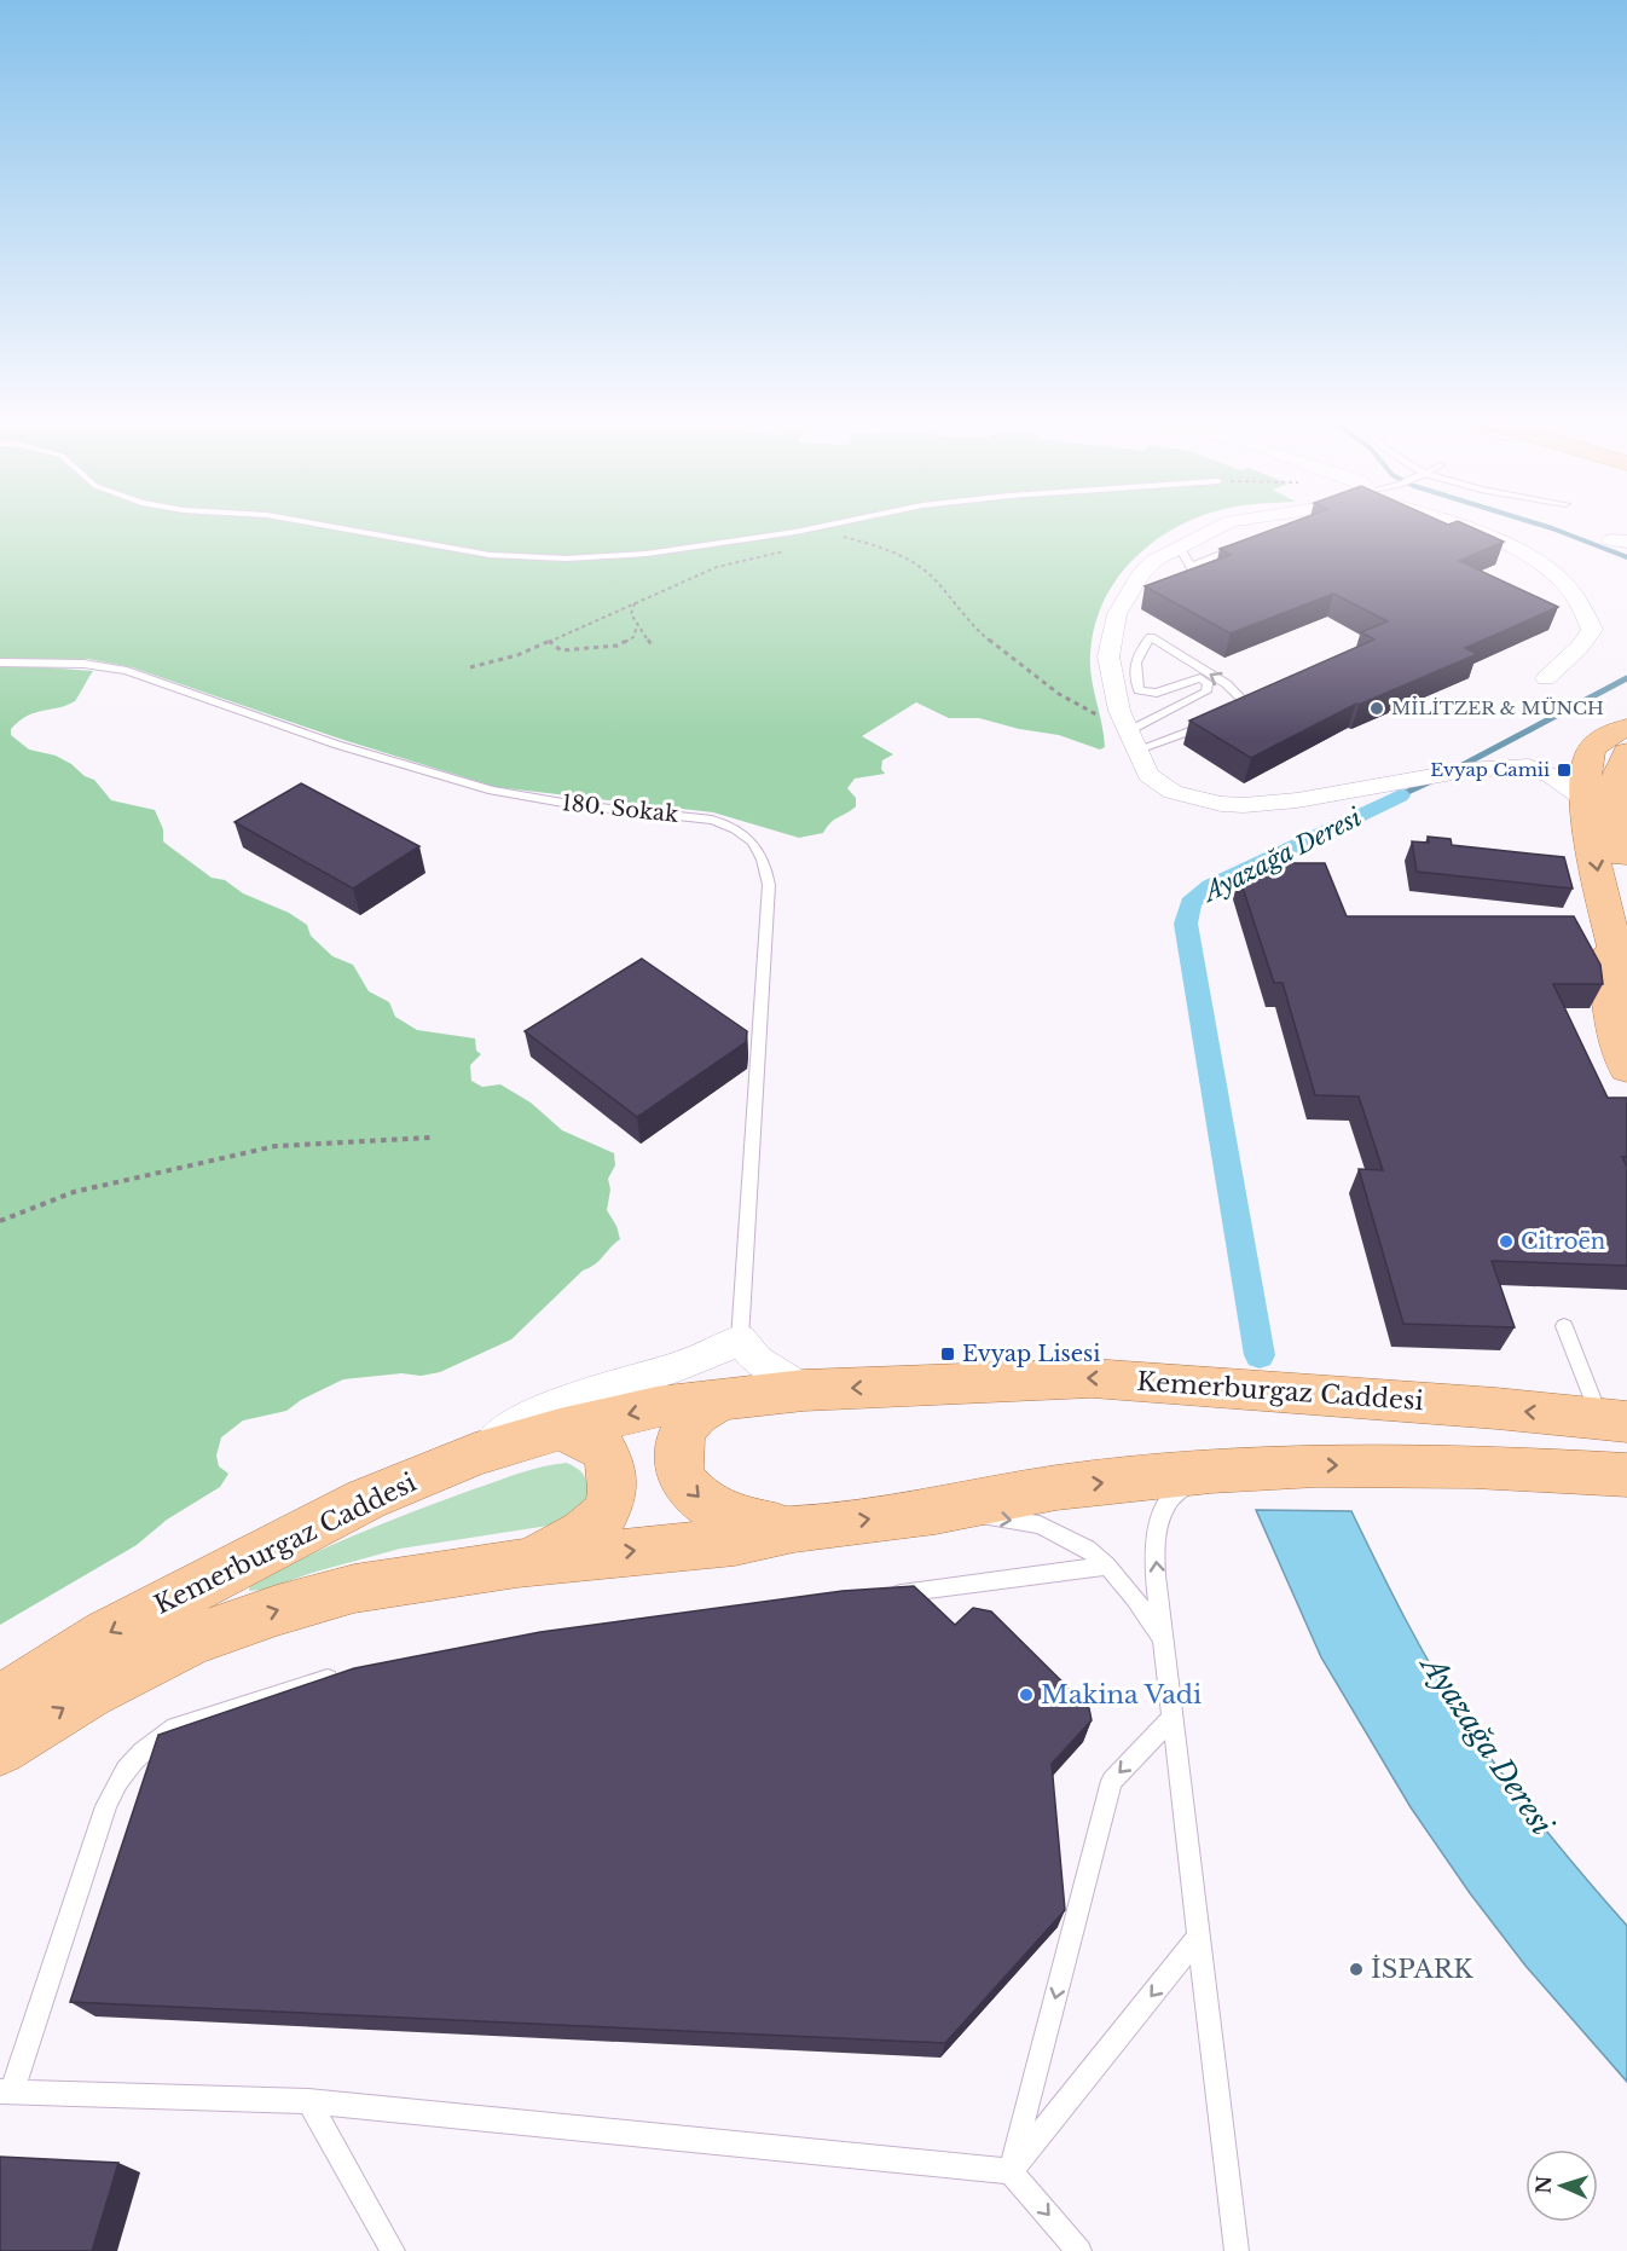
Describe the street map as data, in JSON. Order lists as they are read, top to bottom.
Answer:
{
  "streets": {
    "main road": ["Kemerburgaz Caddesi"],
    "lane": ["180. Sokak"]
  },
  "water": ["Ayazağa Deresi"],
  "places": {
    "other": [
      "MİLİTZER & MÜNCH",
      "Citroën",
      "Makina Vadi",
      "İSPARK"
    ],
    "transit": ["Evyap Camii", "Evyap Lisesi"]
  },
  "north": "left"
}
